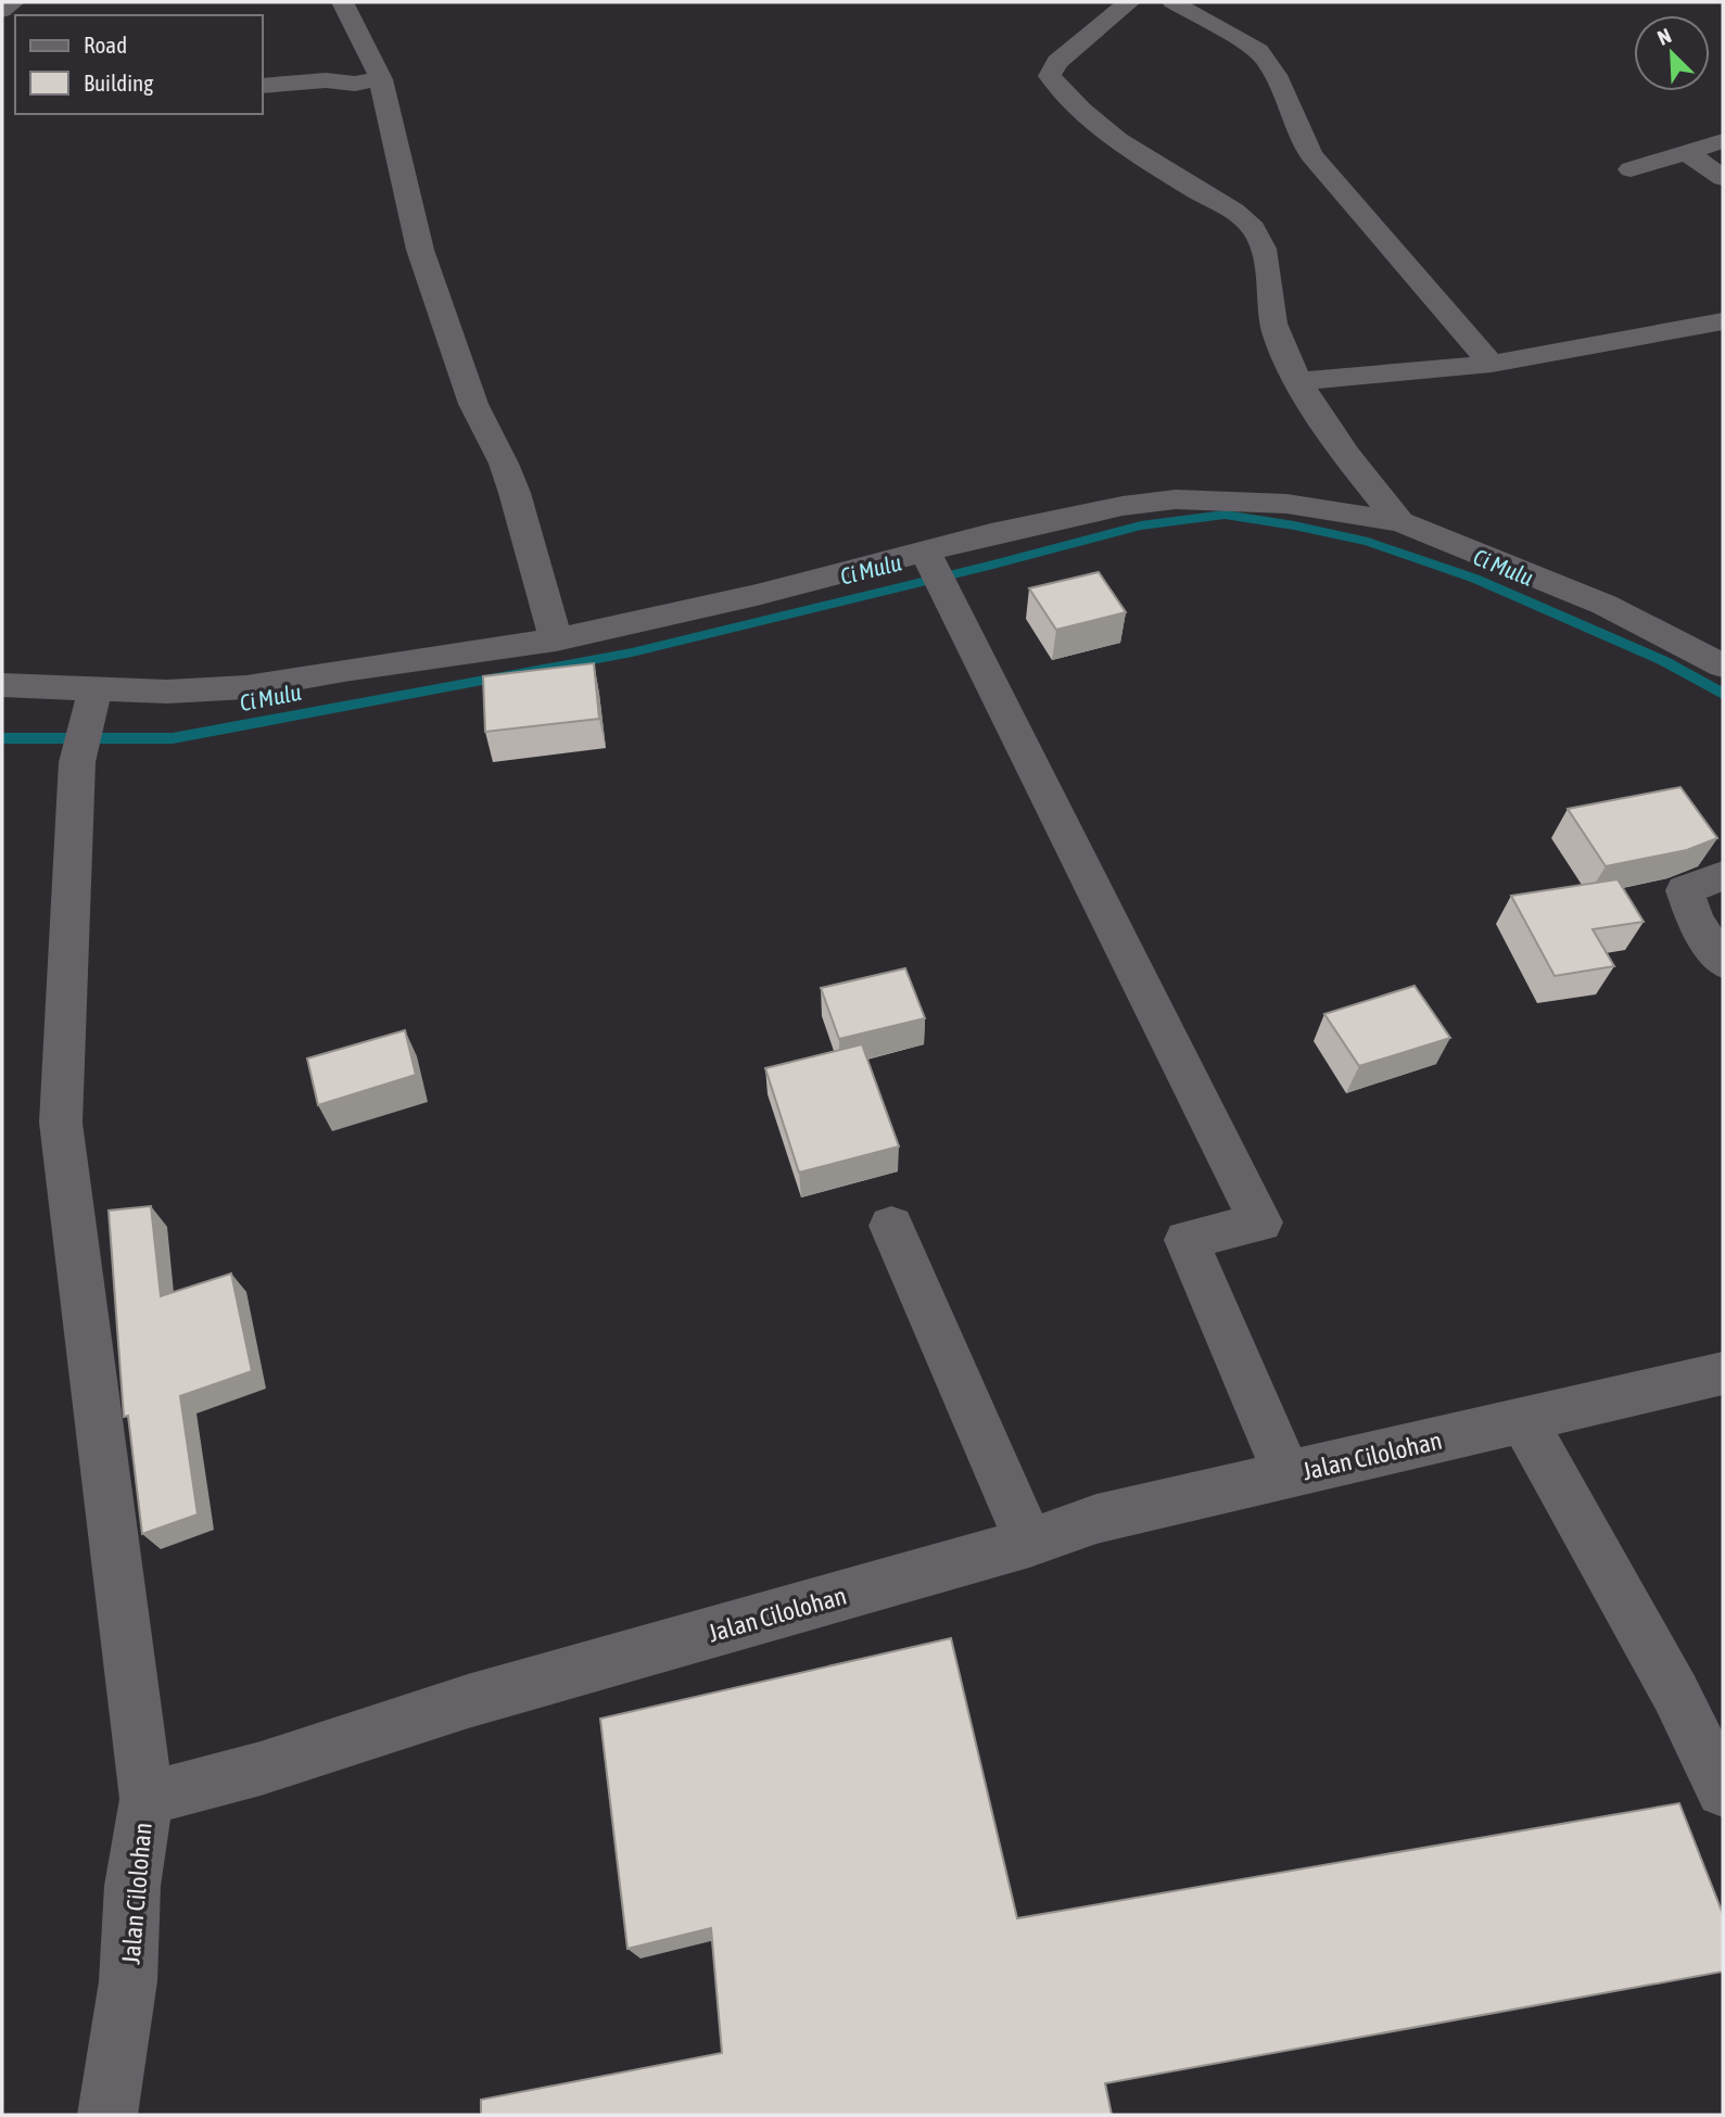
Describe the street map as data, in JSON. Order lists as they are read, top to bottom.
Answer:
{
  "streets": {
    "street": ["Jalan Cilolohan"]
  },
  "water": ["Ci Mulu"],
  "legend": ["Road", "Building"],
  "north": "top left"
}
